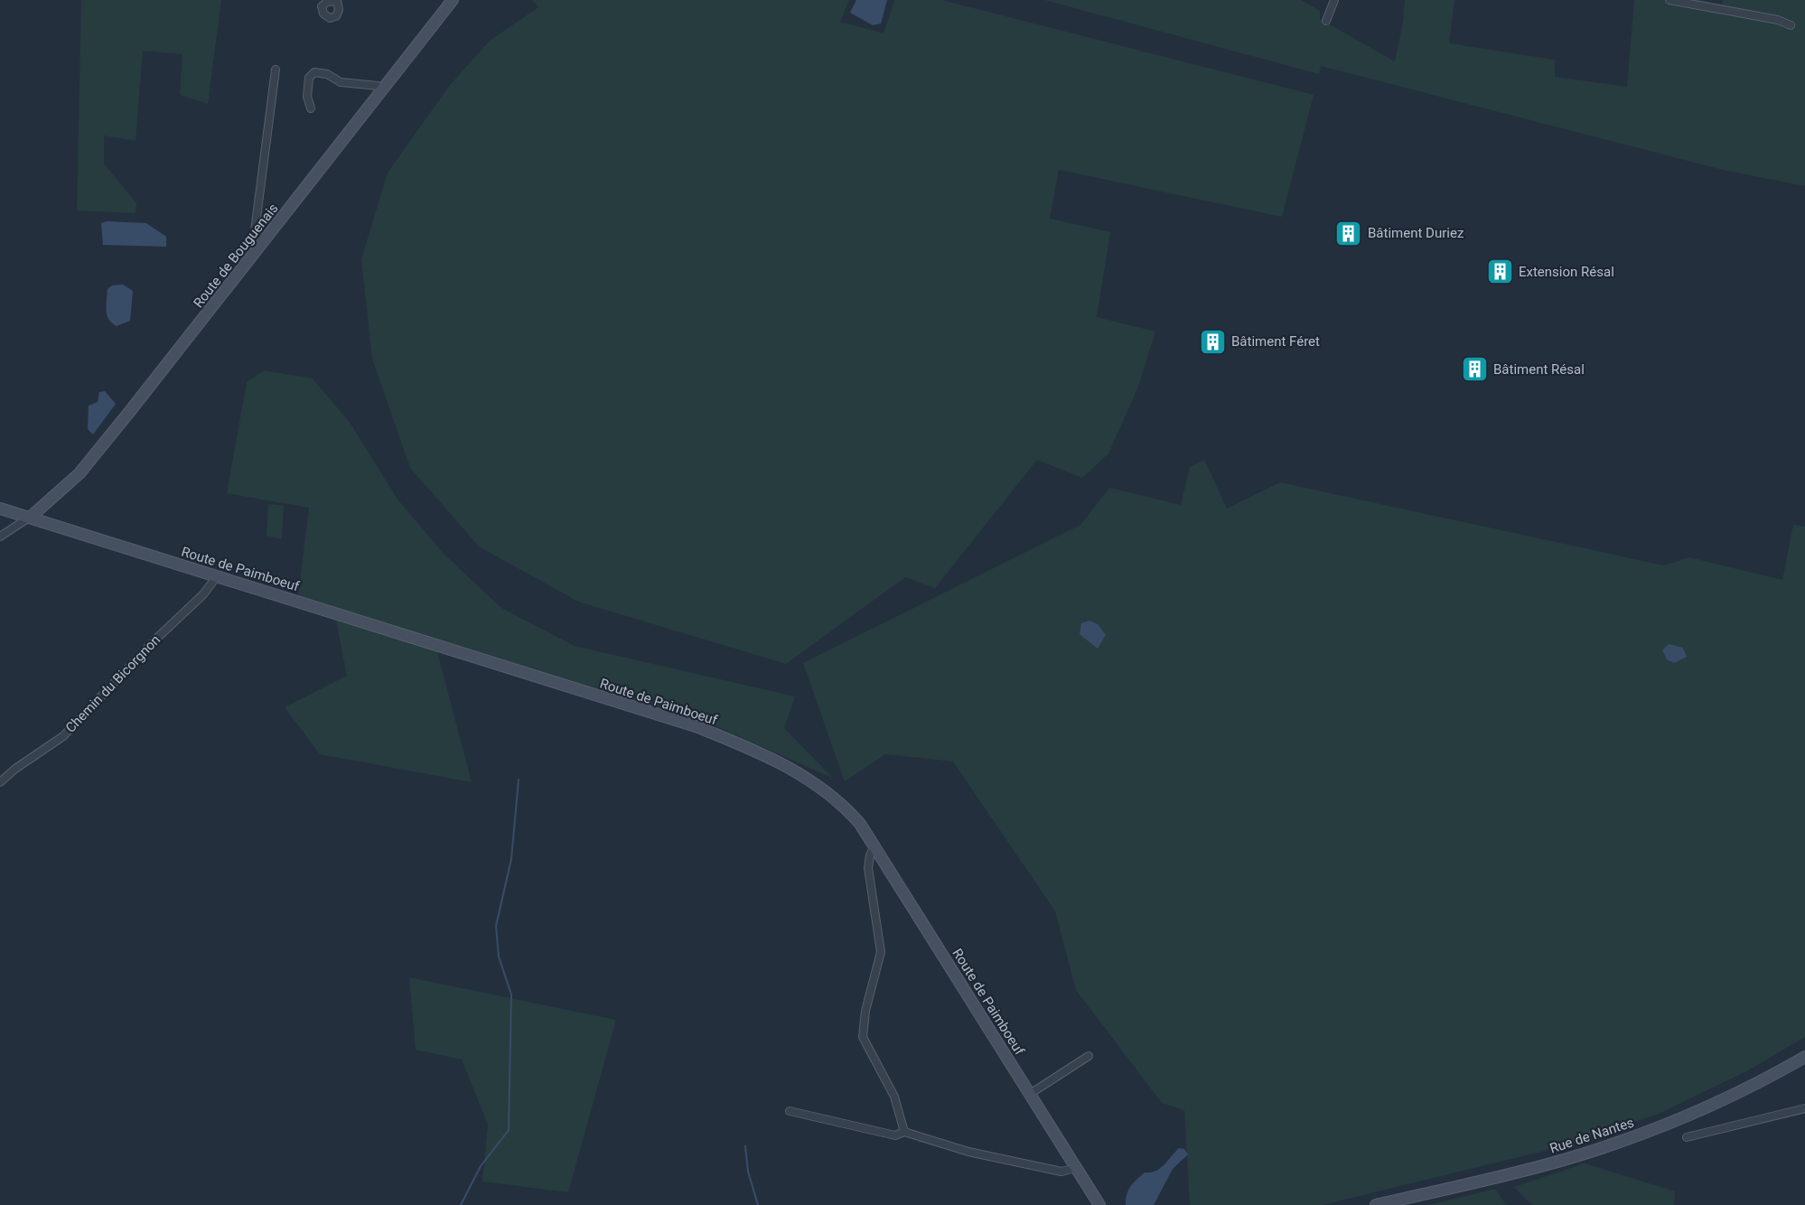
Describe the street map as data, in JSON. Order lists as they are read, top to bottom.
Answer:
{
  "streets": {
    "street": [
      "Route de Bouguenais",
      "Route de Paimboeuf",
      "Chemin du Bicorgnon",
      "Rue de Nantes"
    ]
  },
  "crossings": [
    ["Route de Bouguenais", "Route de Paimboeuf"],
    ["Route de Paimboeuf", "Chemin du Bicorgnon"]
  ],
  "places": {
    "building": [
      "Bâtiment Duriez",
      "Extension Résal",
      "Bâtiment Féret",
      "Bâtiment Résal"
    ]
  }
}
